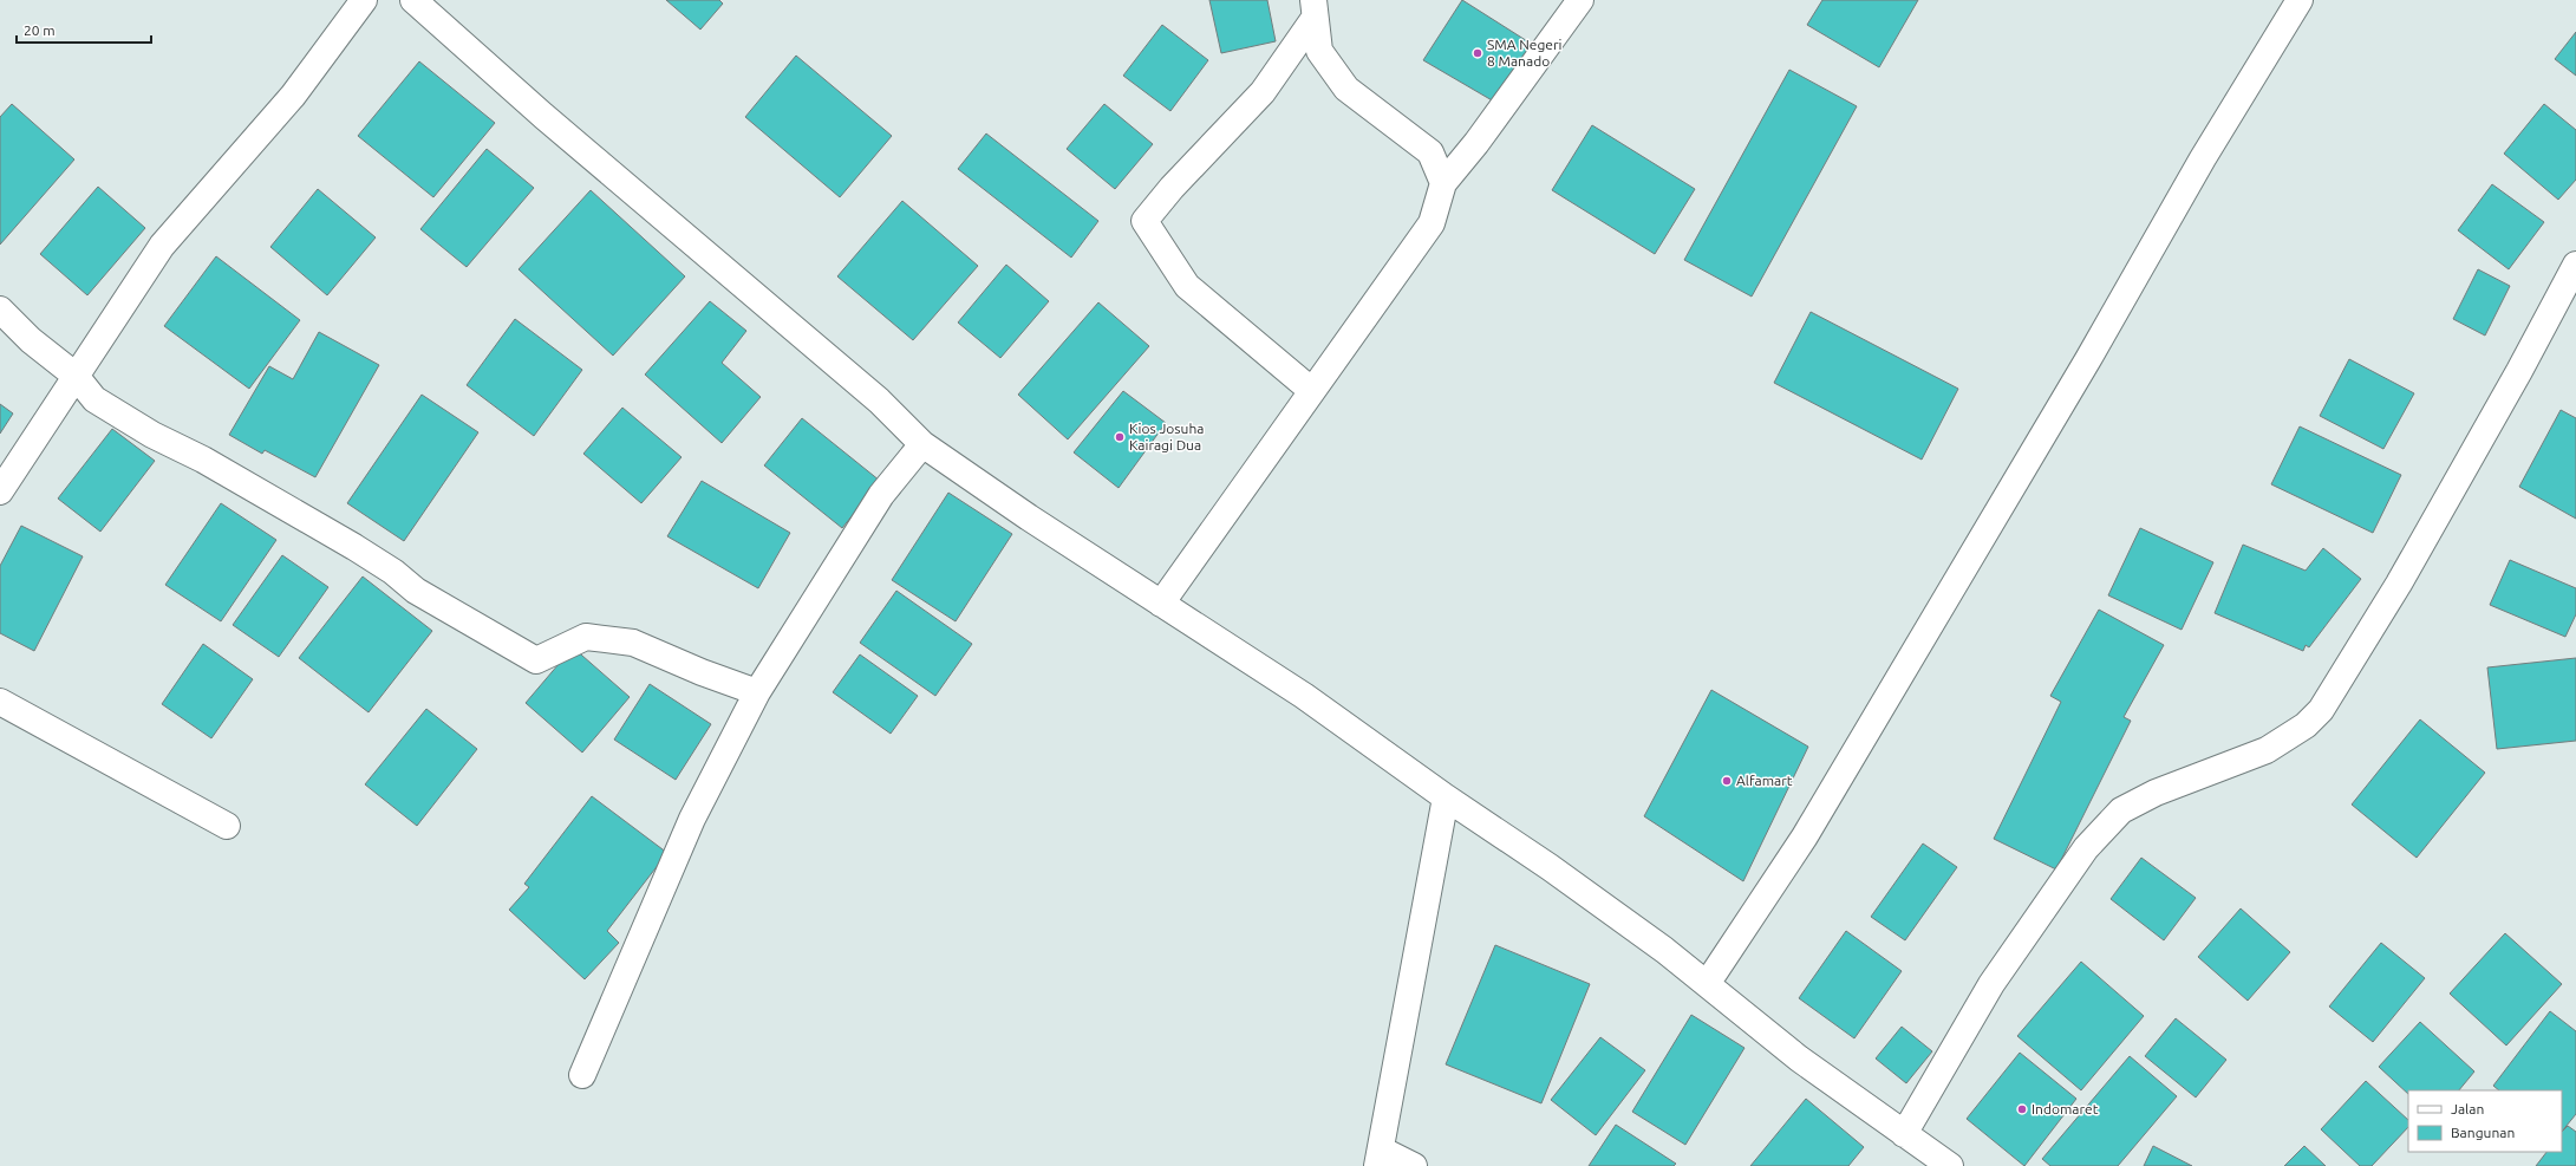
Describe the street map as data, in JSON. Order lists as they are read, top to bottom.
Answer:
{
  "places": [
    "SMA Negeri 8 Manado",
    "Kios Josuha Kairagi Dua",
    "Alfamart",
    "Indomaret"
  ],
  "legend": ["Jalan", "Bangunan"],
  "scale_bar": "20 m"
}
